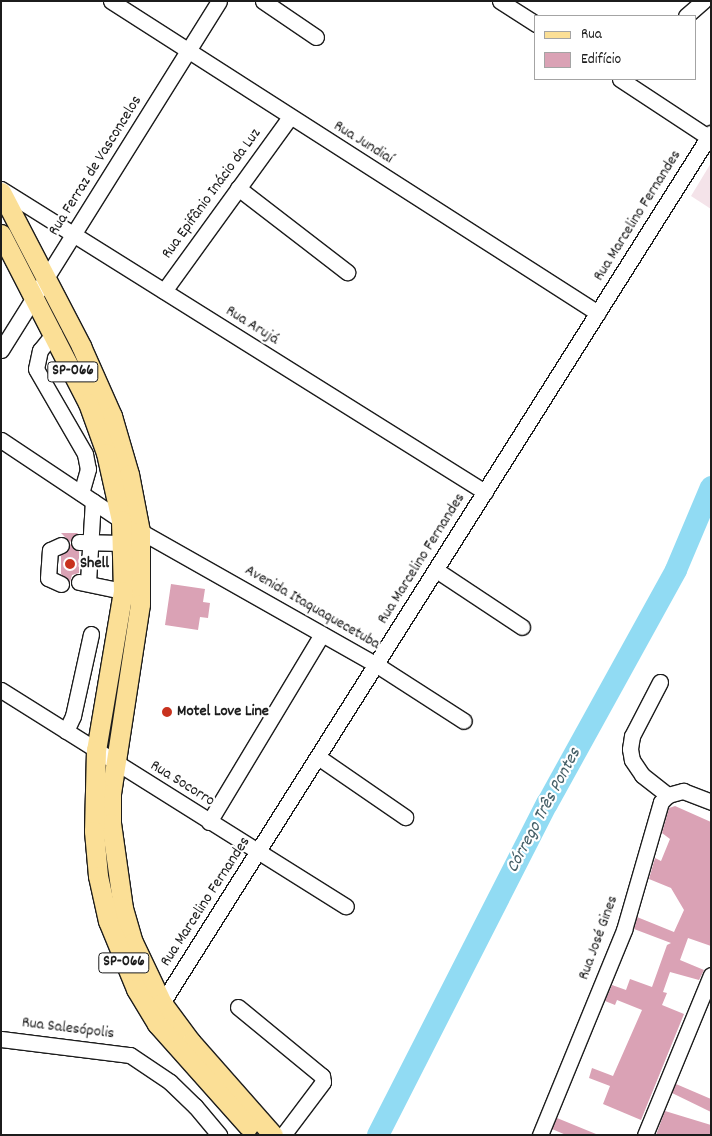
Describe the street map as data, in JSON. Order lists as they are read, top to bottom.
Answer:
{
  "streets": {
    "main road": ["SP-066"],
    "street": [
      "Rua Jundiaí",
      "Rua Ferraz de Vasconcelos",
      "Rua Epifânio Inácio da Luz",
      "Rua Marcelino Fernandes",
      "Rua Arujá",
      "Avenida Itaquaquecetuba",
      "Rua Socorro",
      "Rua José Gines",
      "Rua Salesópolis"
    ]
  },
  "crossings": [
    ["Rua Jundiaí", "Rua Ferraz de Vasconcelos"],
    ["Rua Jundiaí", "Rua Epifânio Inácio da Luz"],
    ["Rua Jundiaí", "Rua Marcelino Fernandes"],
    ["Rua Ferraz de Vasconcelos", "Rua Arujá"],
    ["Rua Ferraz de Vasconcelos", "SP-066"],
    ["Rua Epifânio Inácio da Luz", "Rua Arujá"],
    ["Rua Marcelino Fernandes", "Rua Arujá"],
    ["Rua Marcelino Fernandes", "SP-066"],
    ["Rua Marcelino Fernandes", "Avenida Itaquaquecetuba"],
    ["Rua Marcelino Fernandes", "Rua Socorro"],
    ["Rua Arujá", "SP-066"],
    ["SP-066", "Avenida Itaquaquecetuba"],
    ["SP-066", "Rua Socorro"]
  ],
  "water": ["Córrego Três Pontes"],
  "places": ["Shell", "Motel Love Line"],
  "legend": ["Rua", "Edifício"]
}
